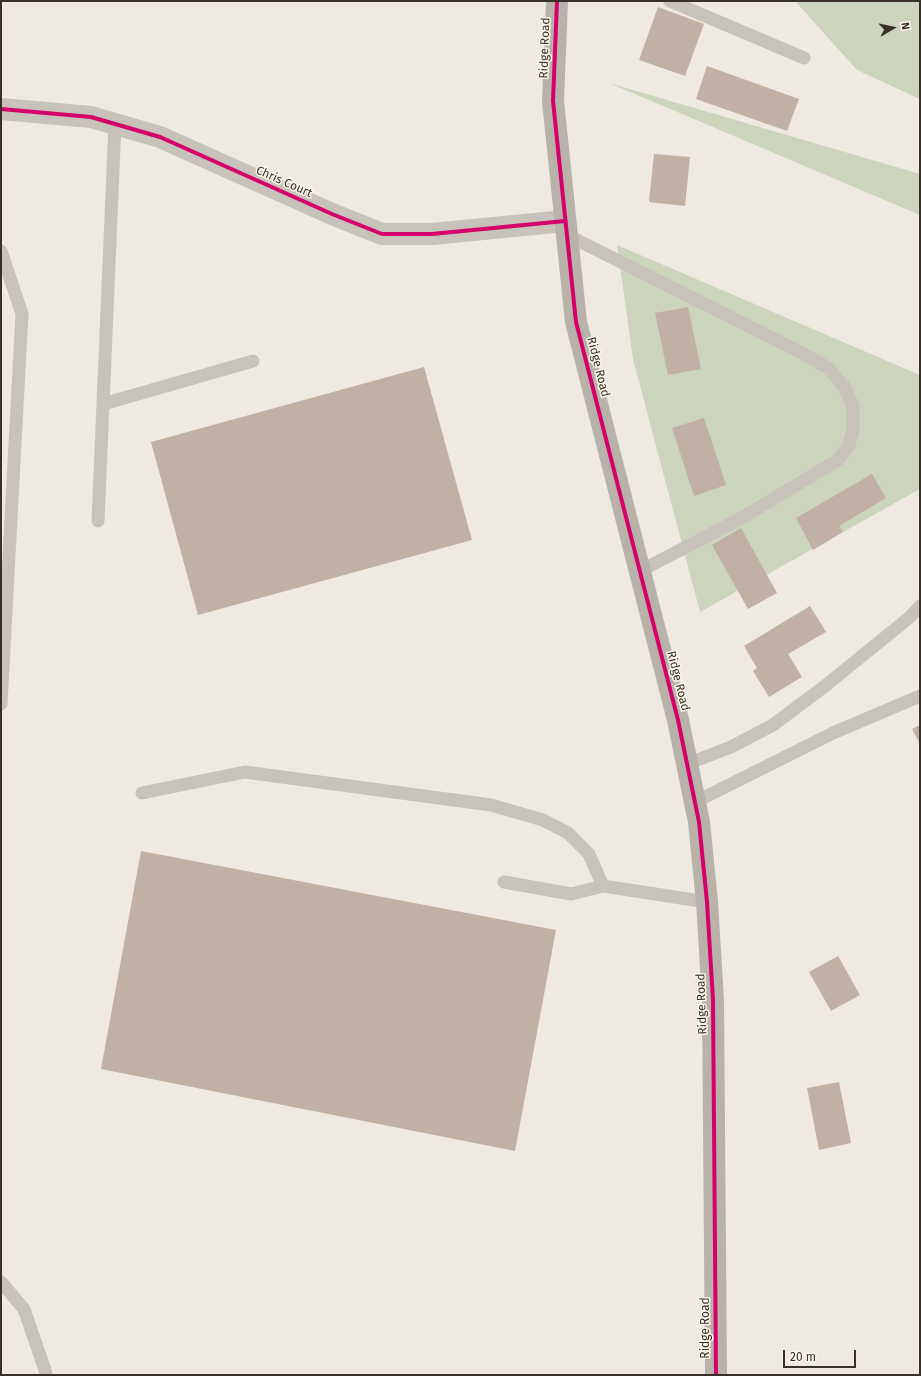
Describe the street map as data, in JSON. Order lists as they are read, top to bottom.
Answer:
{
  "streets": {
    "street": ["Ridge Road", "Chris Court"]
  },
  "crossings": [
    ["Ridge Road", "Chris Court"]
  ],
  "scale_bar": "20 m",
  "north": "right"
}
